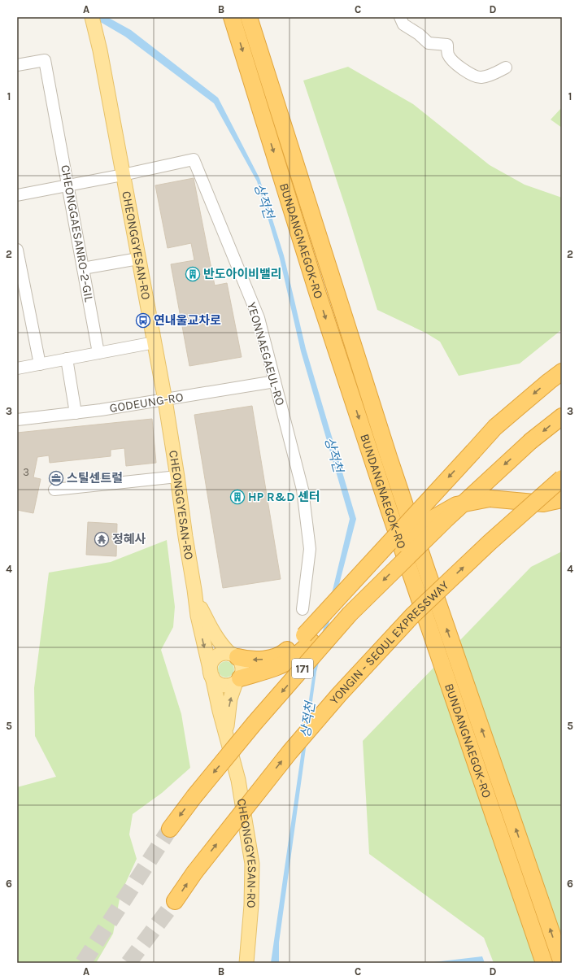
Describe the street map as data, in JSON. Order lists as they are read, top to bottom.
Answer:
{
  "streets": {
    "highway": ["BUNDANGNAEGOK-RO", "YONGIN - SEOUL EXPRESSWAY", "171"],
    "main road": ["CHEONGGYESAN-RO"],
    "street": ["CHEONGGAESANRO-2-GIL", "YEONNAEGAEUL-RO", "GODEUNG-RO"]
  },
  "crossings": [
    ["CHEONGGYESAN-RO", "YEONNAEGAEUL-RO"],
    ["CHEONGGYESAN-RO", "GODEUNG-RO"],
    ["YEONNAEGAEUL-RO", "GODEUNG-RO"]
  ],
  "water": ["상적천"],
  "places": {
    "building": ["반도아이비밸리", "HP R&D 센터"],
    "bus stop": ["연내울교차로"],
    "office": ["스틸센트럴"],
    "temple": ["정혜사"]
  },
  "house_numbers": ["3"],
  "grid": {
    "columns": [
      "A",
      "B",
      "C",
      "D"
    ],
    "rows": [
      "1",
      "2",
      "3",
      "4",
      "5",
      "6"
    ]
  }
}
